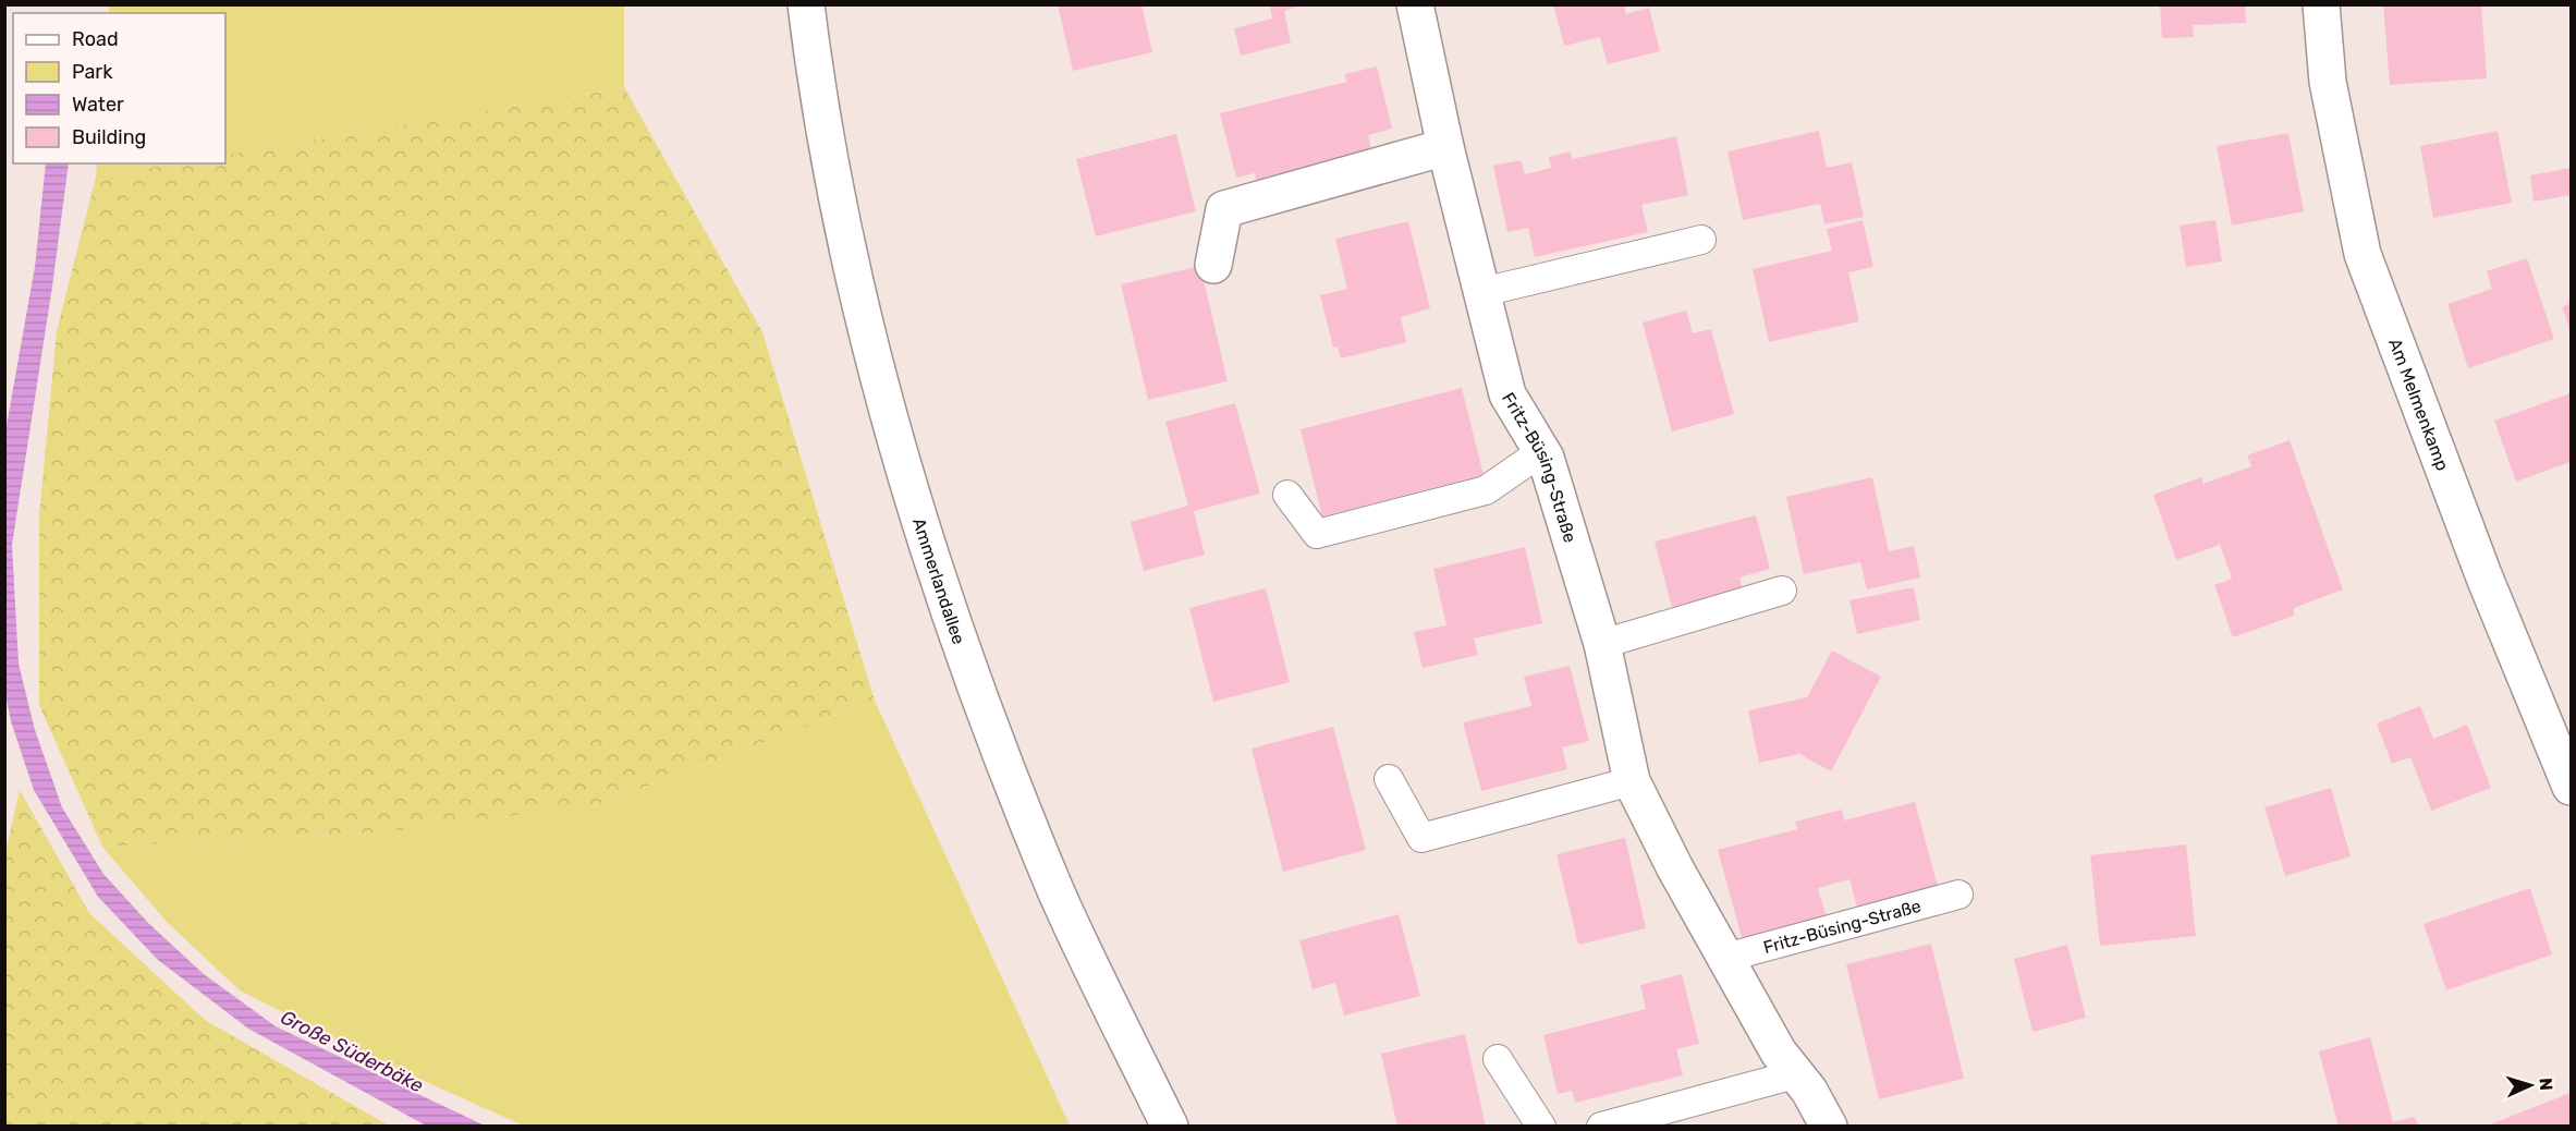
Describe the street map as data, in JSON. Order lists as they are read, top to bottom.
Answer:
{
  "streets": {
    "street": ["Am Melmenkamp", "Fritz-Büsing-Straße", "Ammerlandallee"]
  },
  "water": ["Große Süderbäke"],
  "legend": [
    "Road",
    "Park",
    "Water",
    "Building"
  ],
  "north": "right"
}
